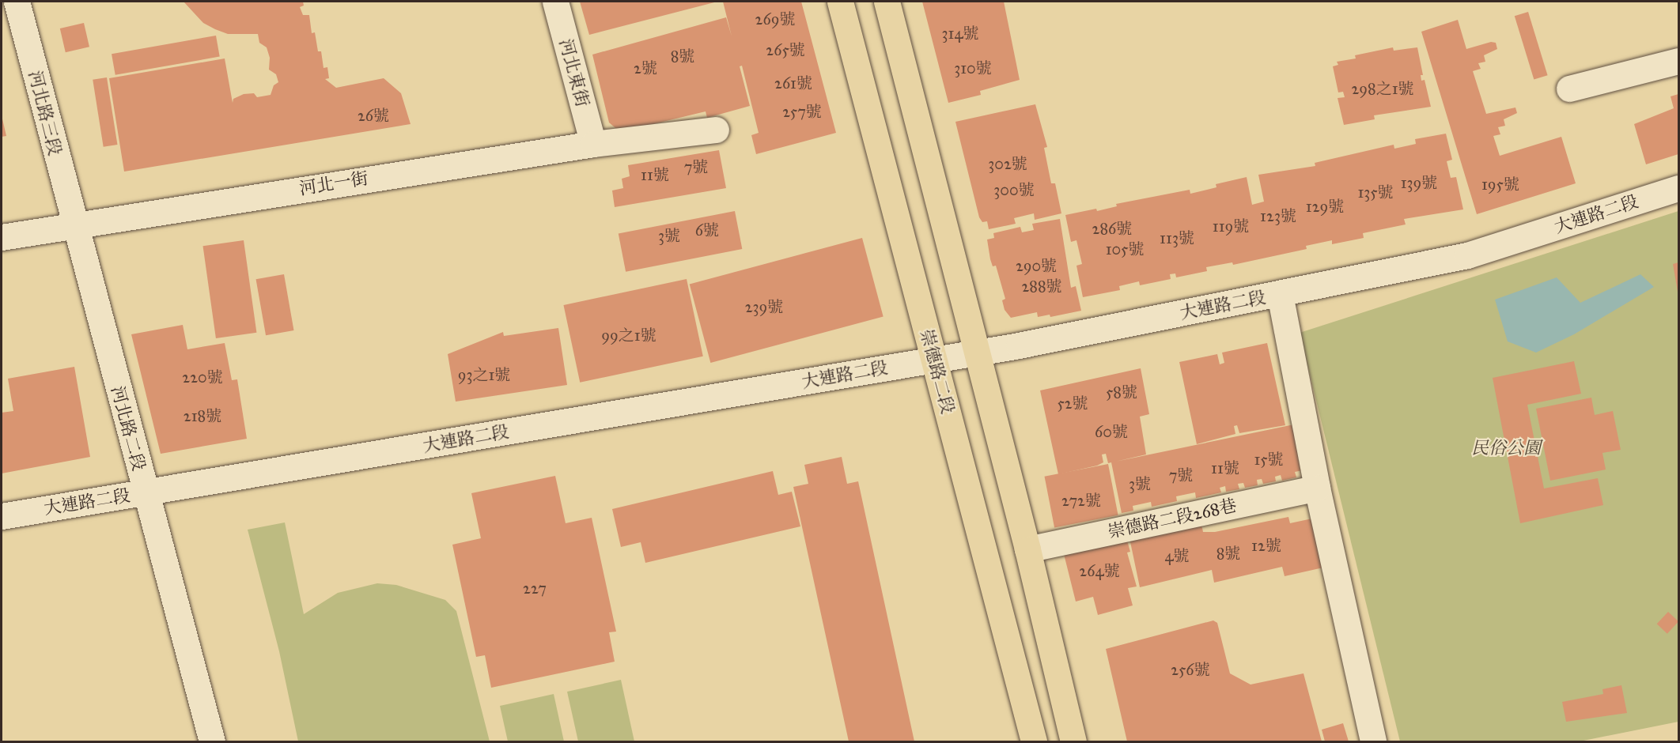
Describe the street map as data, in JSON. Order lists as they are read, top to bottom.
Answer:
{
  "streets": {
    "main road": ["崇德路二段"],
    "street": [
      "河北東街",
      "河北路三段",
      "河北一街",
      "大連路二段",
      "河北路二段",
      "崇德路二段268巷"
    ]
  },
  "crossings": [
    ["河北東街", "河北一街"],
    ["河北路三段", "河北一街"],
    ["河北路三段", "河北路二段"],
    ["河北一街", "河北路二段"],
    ["大連路二段", "崇德路二段"],
    ["大連路二段", "河北路二段"]
  ],
  "parks": ["民俗公園"],
  "house_numbers": [
    "269號",
    "314號",
    "265號",
    "8號",
    "2號",
    "310號",
    "261號",
    "298之1號",
    "257號",
    "26號",
    "302號",
    "7號",
    "11號",
    "139號",
    "195號",
    "300號",
    "135號",
    "129號",
    "123號",
    "119號",
    "286號",
    "6號",
    "3號",
    "113號",
    "105號",
    "290號",
    "288號",
    "239號",
    "99之1號",
    "93之1號",
    "220號",
    "58號",
    "52號",
    "218號",
    "60號",
    "15號",
    "11號",
    "7號",
    "3號",
    "272號",
    "12號",
    "8號",
    "4號",
    "264號",
    "227",
    "256號"
  ]
}
